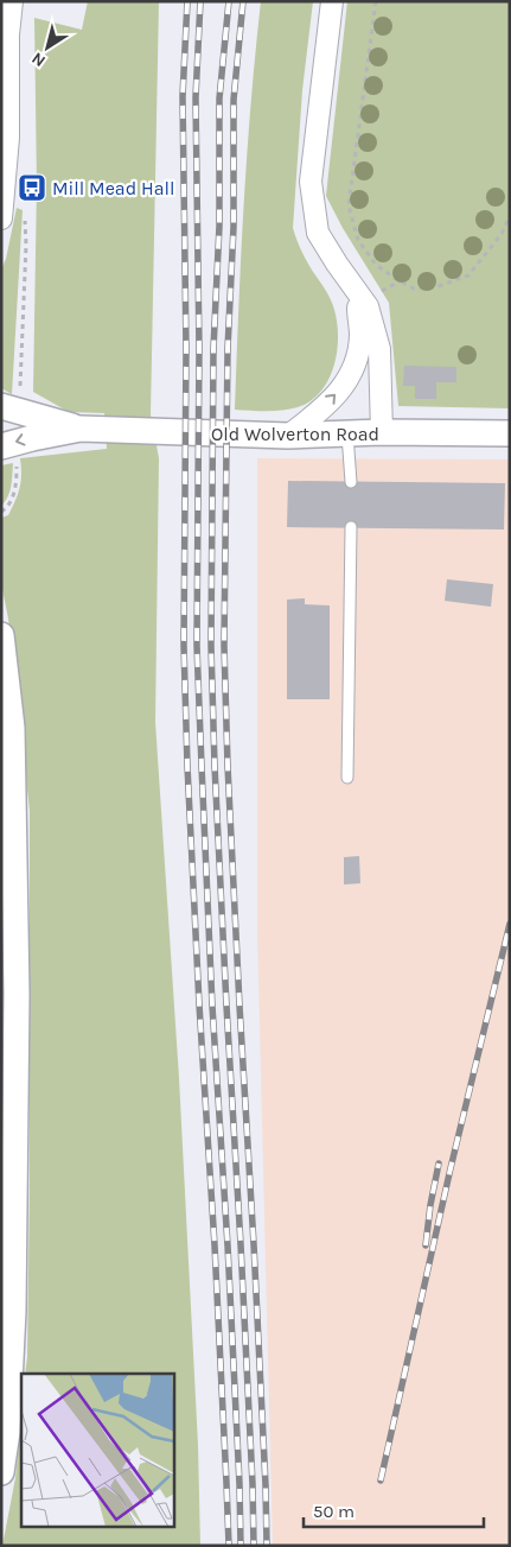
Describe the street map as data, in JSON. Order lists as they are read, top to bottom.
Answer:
{
  "streets": {
    "street": ["Old Wolverton Road"]
  },
  "places": {
    "bus stop": ["Mill Mead Hall"]
  },
  "scale_bar": "50 m",
  "north": "bottom left"
}
